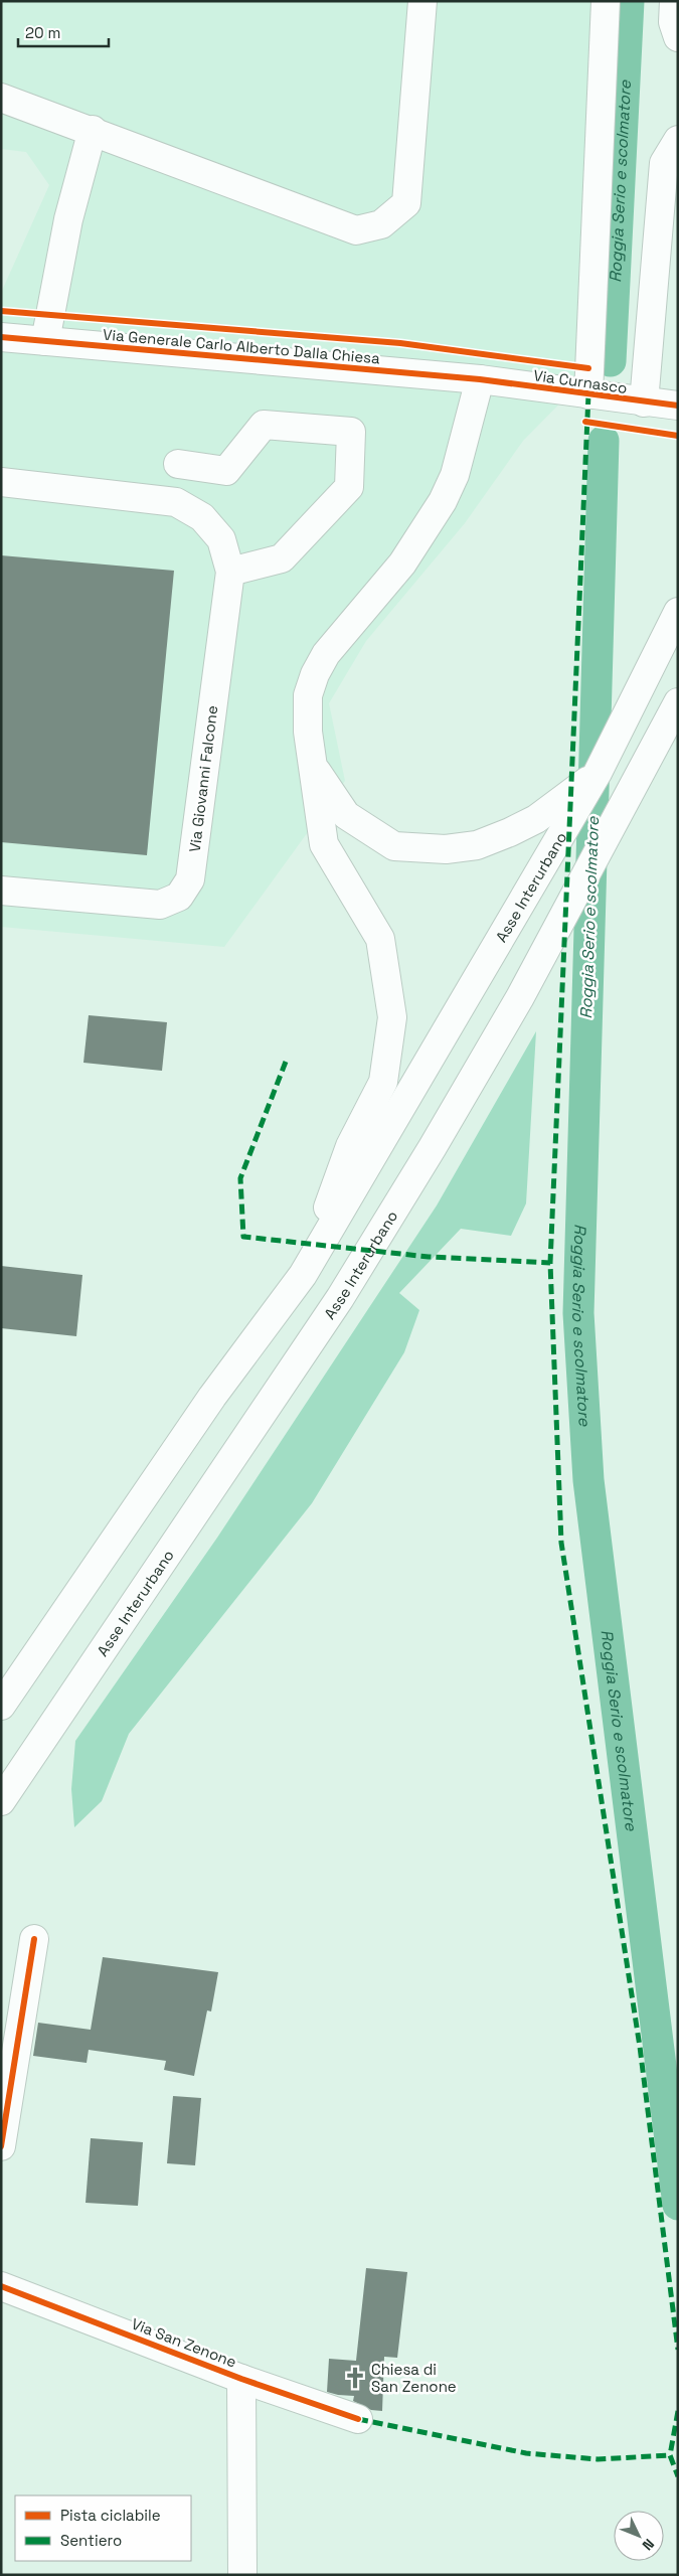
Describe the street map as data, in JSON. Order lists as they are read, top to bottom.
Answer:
{
  "streets": {
    "main road": [
      "Via Generale Carlo Alberto Dalla Chiesa",
      "Via Curnasco",
      "Via Giovanni Falcone",
      "Asse Interurbano",
      "Via San Zenone"
    ]
  },
  "crossings": [
    ["Via Generale Carlo Alberto Dalla Chiesa", "Via Curnasco"]
  ],
  "water": ["Roggia Serio e scolmatore"],
  "places": {
    "church": ["Chiesa di San Zenone"]
  },
  "legend": ["Pista ciclabile", "Sentiero"],
  "scale_bar": "20 m",
  "north": "bottom right"
}
